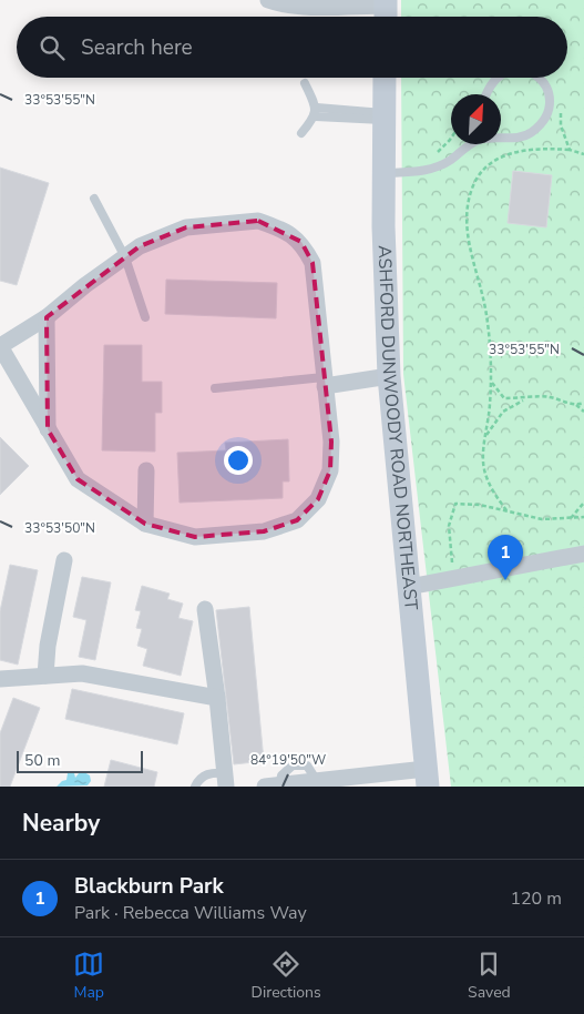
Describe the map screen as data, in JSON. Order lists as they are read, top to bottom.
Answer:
{
  "streets": {
    "main road": ["ASHFORD DUNWOODY ROAD NORTHEAST"]
  },
  "scale_bar": "50 m",
  "north": "top right",
  "page": {
    "search": "Search here",
    "pins": "1",
    "scale": "50 m",
    "heading": "Nearby",
    "list": [
      {
        "mark": "1",
        "name": "Blackburn Park",
        "note": "Park · Rebecca Williams Way",
        "value": "120 m"
      }
    ],
    "nav": ["Map", "Directions", "Saved"]
  },
  "coordinates": ["33°53'55\"N", "33°53'50\"N", "84°19'50\"W"]
}
